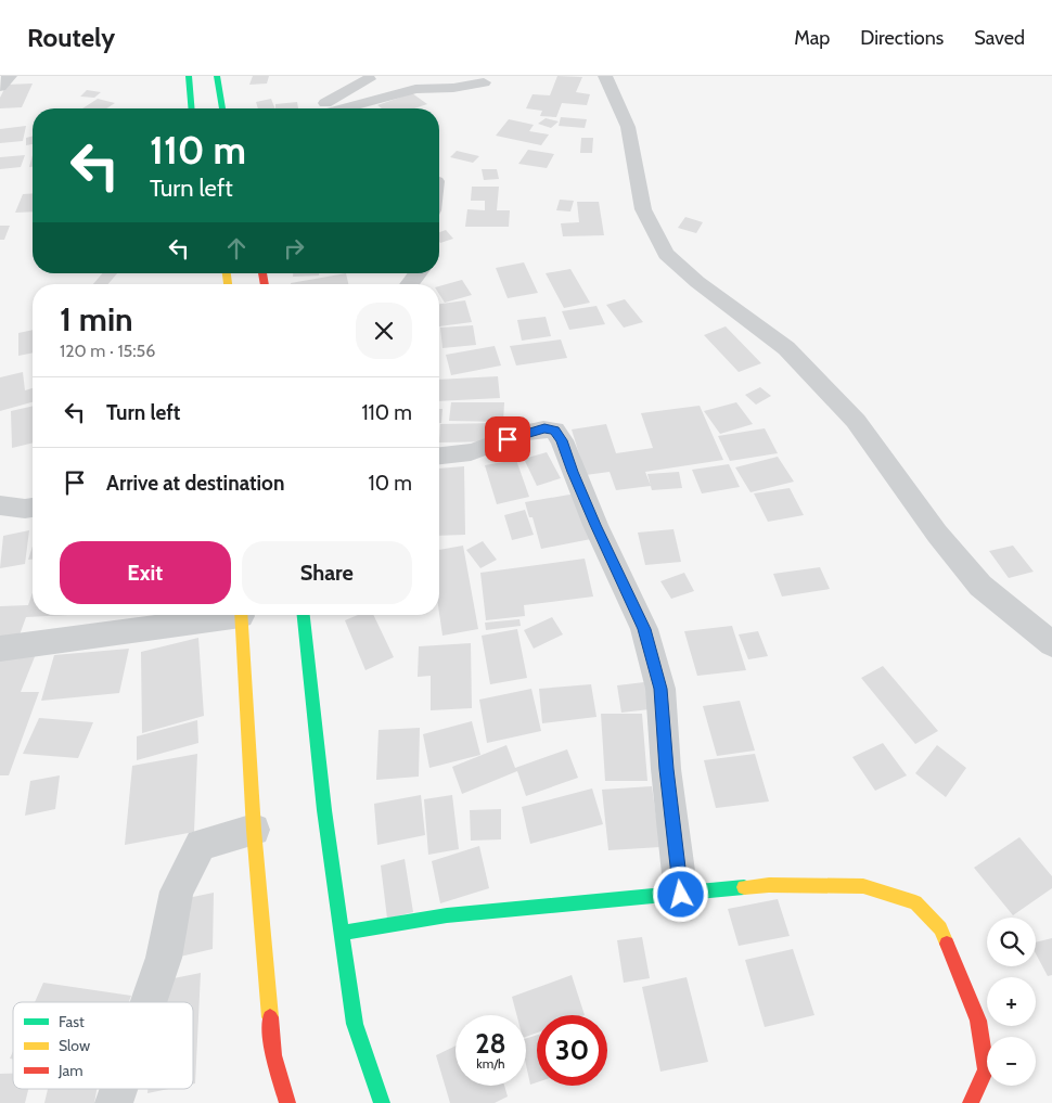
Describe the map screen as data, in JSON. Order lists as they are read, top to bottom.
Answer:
{
  "legend": ["Fast", "Slow", "Jam"],
  "page": {
    "header": "Routely",
    "nav": ["Map", "Directions", "Saved"],
    "turn": ["110 m", "Turn left"],
    "heading": ["1 min", "120 m · 15:56"],
    "list": [
      {
        "name": "Turn left",
        "value": "110 m"
      },
      {
        "name": "Arrive at destination",
        "value": "10 m"
      }
    ],
    "buttons": ["Exit", "Share"],
    "map_buttons": ["+", "−"],
    "speed": "28 km/h",
    "limit": "30"
  }
}
